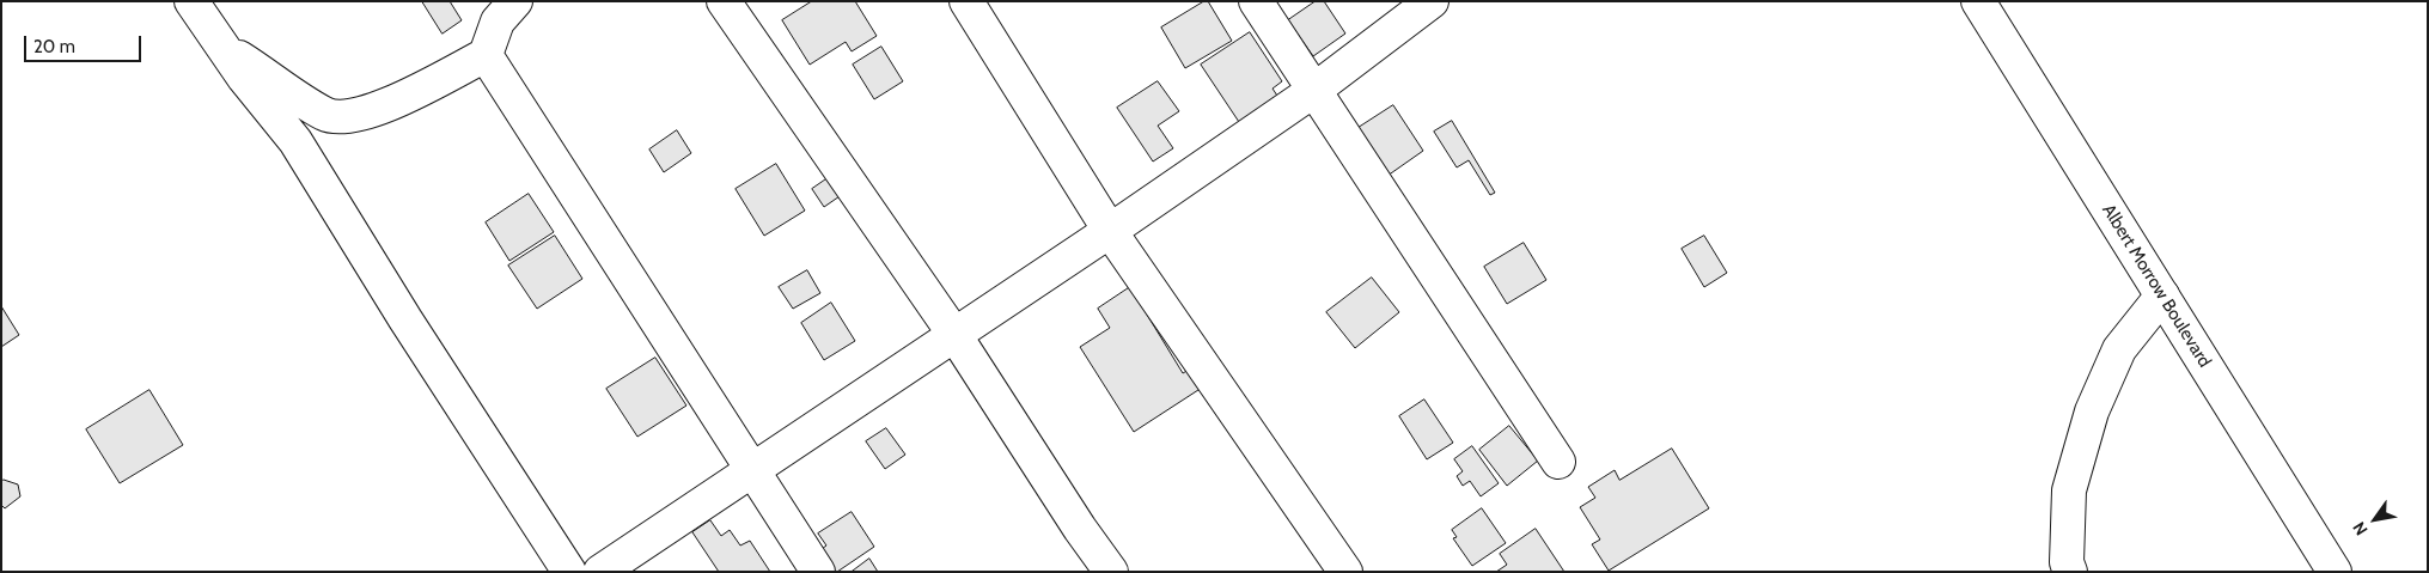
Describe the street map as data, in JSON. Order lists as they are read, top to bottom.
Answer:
{
  "streets": {
    "main road": ["Albert Morrow Boulevard"]
  },
  "scale_bar": "20 m",
  "north": "bottom left"
}
